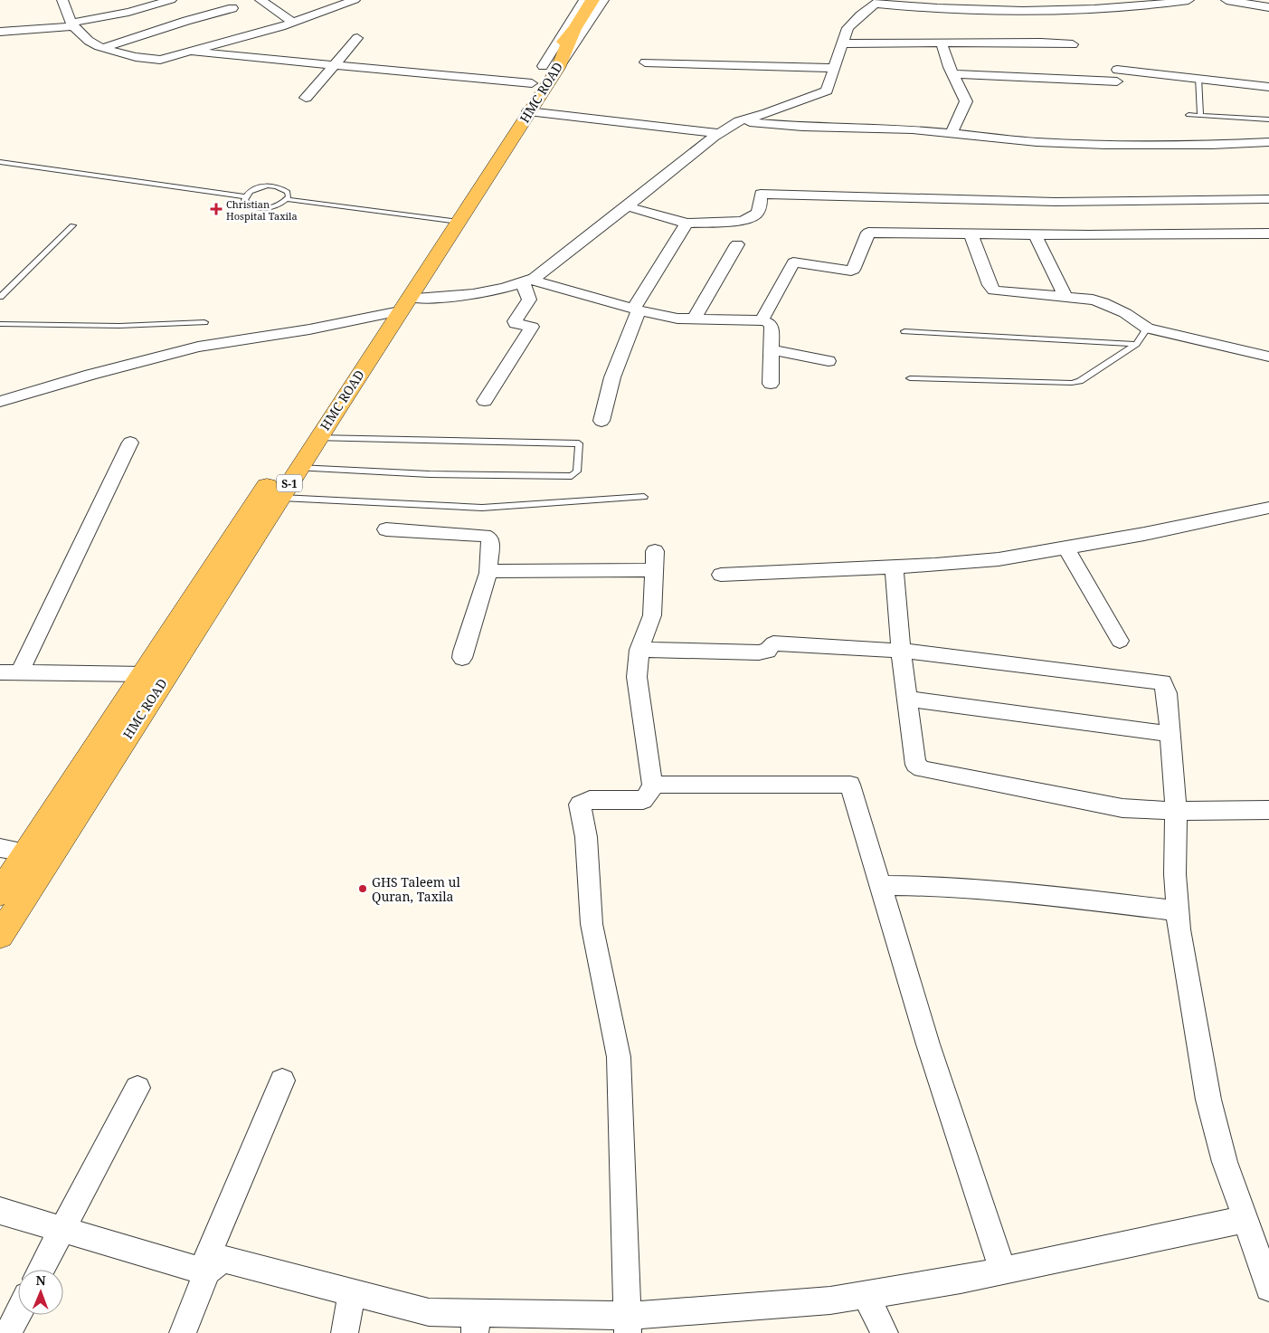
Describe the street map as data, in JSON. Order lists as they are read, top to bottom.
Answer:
{
  "streets": {
    "main road": ["HMC ROAD", "S-1"]
  },
  "places": {
    "health": ["Christian Hospital Taxila"],
    "other": ["GHS Taleem ul Quran, Taxila"]
  },
  "north": "top"
}
